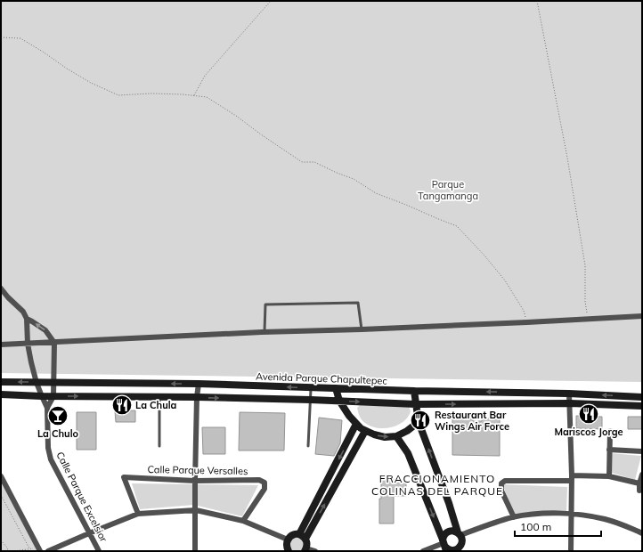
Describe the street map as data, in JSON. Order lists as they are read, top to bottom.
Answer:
{
  "streets": {
    "main road": ["Avenida Parque Chapultepec"],
    "street": ["Calle Parque Versalles", "Calle Parque Excelsior"]
  },
  "crossings": [
    ["Avenida Parque Chapultepec", "Calle Parque Excelsior"]
  ],
  "districts": ["FRACCIONAMIENTO COLINAS DEL PARQUE"],
  "parks": ["Parque Tangamanga"],
  "places": {
    "restaurant": ["La Chula", "Mariscos Jorge", "Restaurant Bar Wings Air Force"],
    "bar": ["La Chulo"]
  },
  "scale_bar": "100 m"
}
